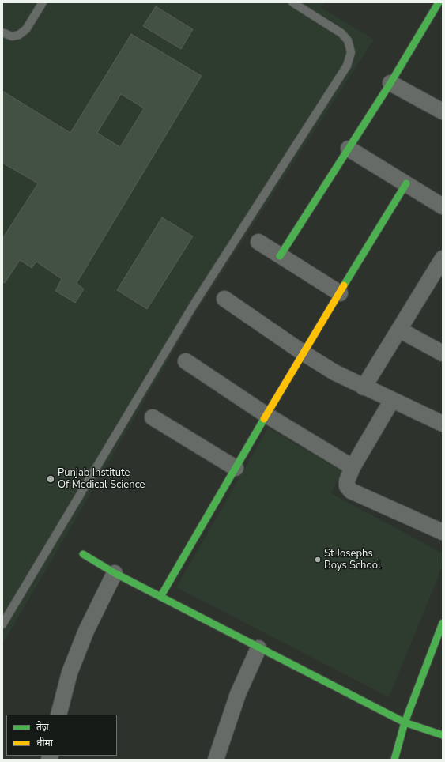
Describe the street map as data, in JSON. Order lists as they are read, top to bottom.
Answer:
{
  "places": ["Punjab Institute Of Medical Science", "St Josephs Boys School"],
  "legend": ["तेज़", "धीमा"]
}
